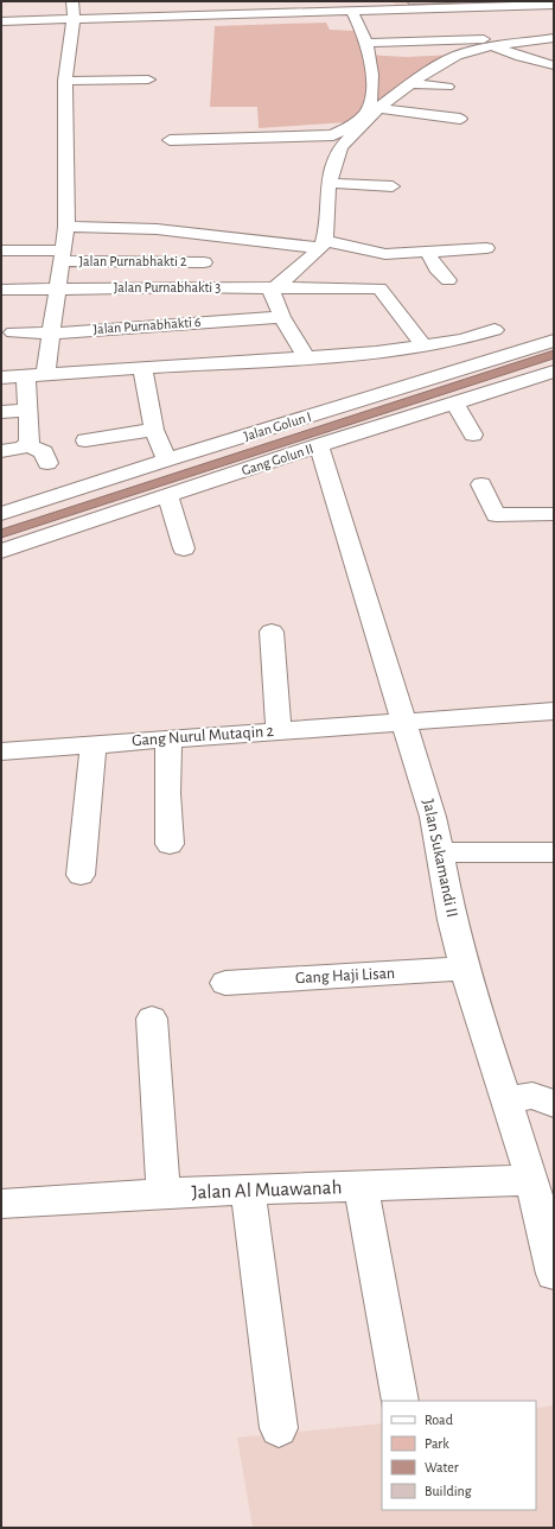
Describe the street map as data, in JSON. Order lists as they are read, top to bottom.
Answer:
{
  "streets": {
    "street": [
      "Jalan Purnabhakti 2",
      "Jalan Purnabhakti 3",
      "Jalan Purnabhakti 6",
      "Jalan Golun I",
      "Gang Golun II",
      "Gang Nurul Mutaqin 2",
      "Jalan Sukamandi II",
      "Gang Haji Lisan",
      "Jalan Al Muawanah"
    ]
  },
  "crossings": [
    ["Jalan Golun I", "Gang Golun II"],
    ["Gang Golun II", "Jalan Sukamandi II"],
    ["Gang Nurul Mutaqin 2", "Jalan Sukamandi II"],
    ["Jalan Sukamandi II", "Gang Haji Lisan"],
    ["Jalan Sukamandi II", "Jalan Al Muawanah"]
  ],
  "legend": [
    "Road",
    "Park",
    "Water",
    "Building"
  ]
}
